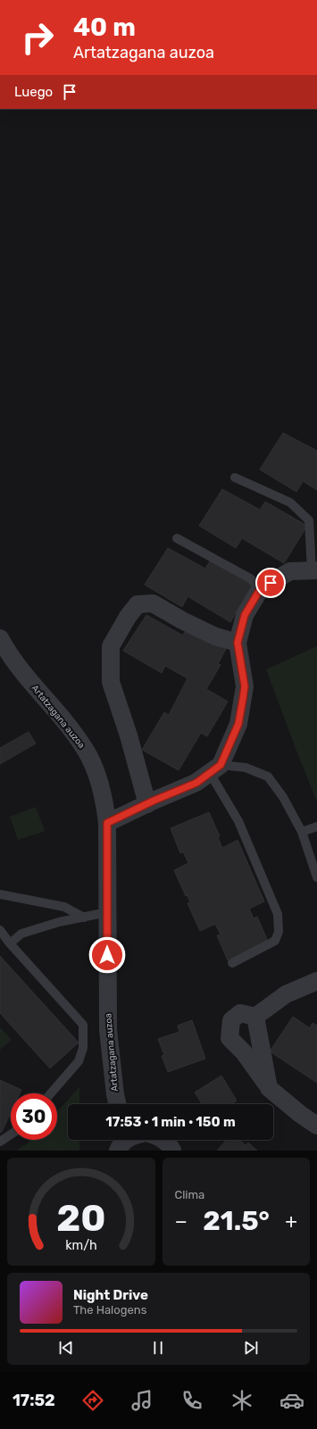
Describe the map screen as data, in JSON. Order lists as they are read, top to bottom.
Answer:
{
  "streets": {
    "street": ["Artatzagana auzoa"]
  },
  "page": {
    "turn": ["40 m", "Artatzagana auzoa"],
    "then": "Luego",
    "limit": "30",
    "trip": "17:53 · 1 min · 150 m",
    "tile": "Clima",
    "heat": ["−", "21.5°", "+"],
    "song": ["Night Drive", "The Halogens"],
    "tabs": "17:52",
    "gauge": ["20", "km/h"]
  }
}
